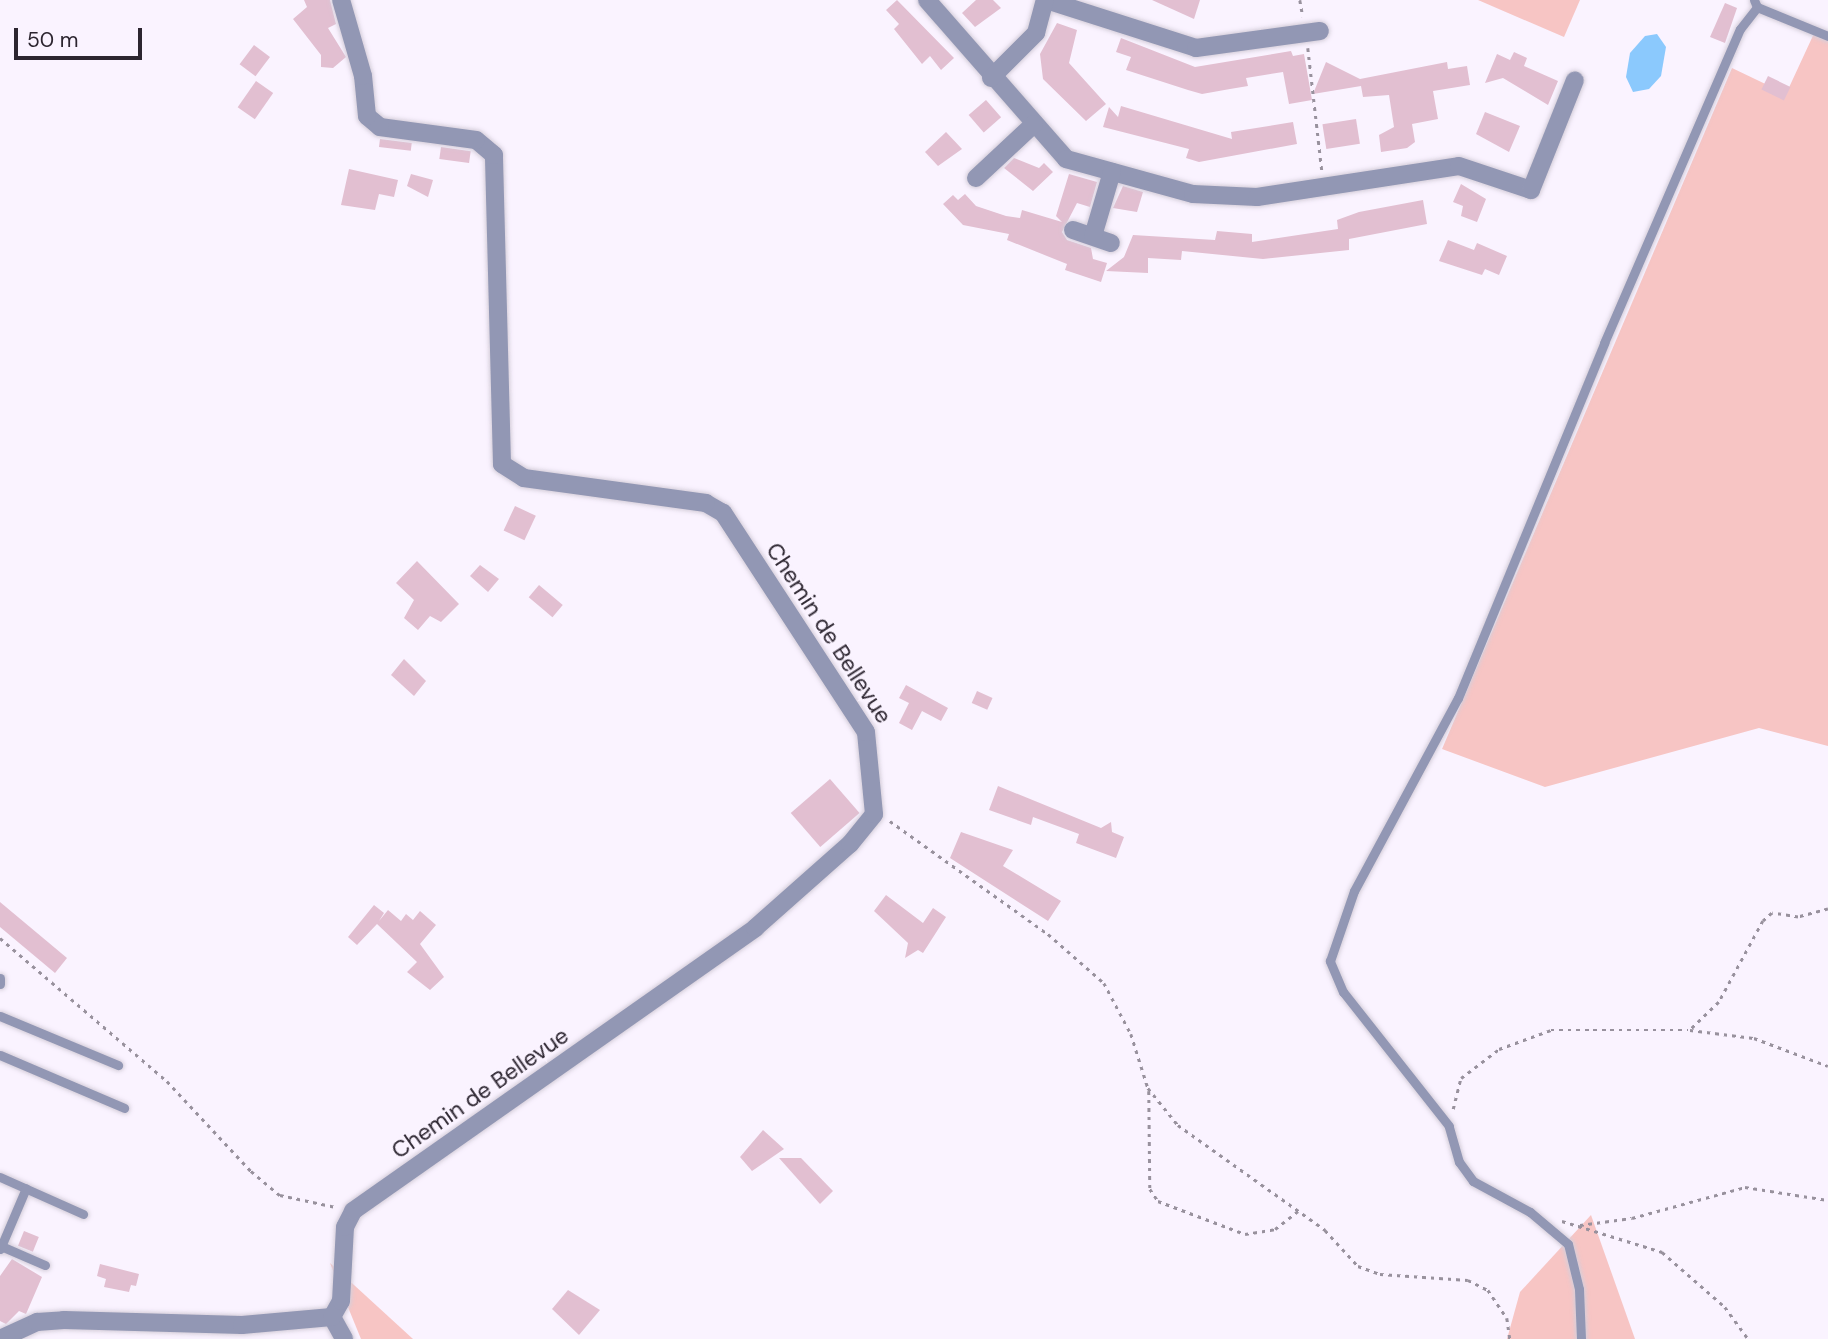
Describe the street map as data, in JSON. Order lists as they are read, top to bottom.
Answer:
{
  "streets": {
    "street": ["Chemin de Bellevue"]
  },
  "scale_bar": "50 m"
}
